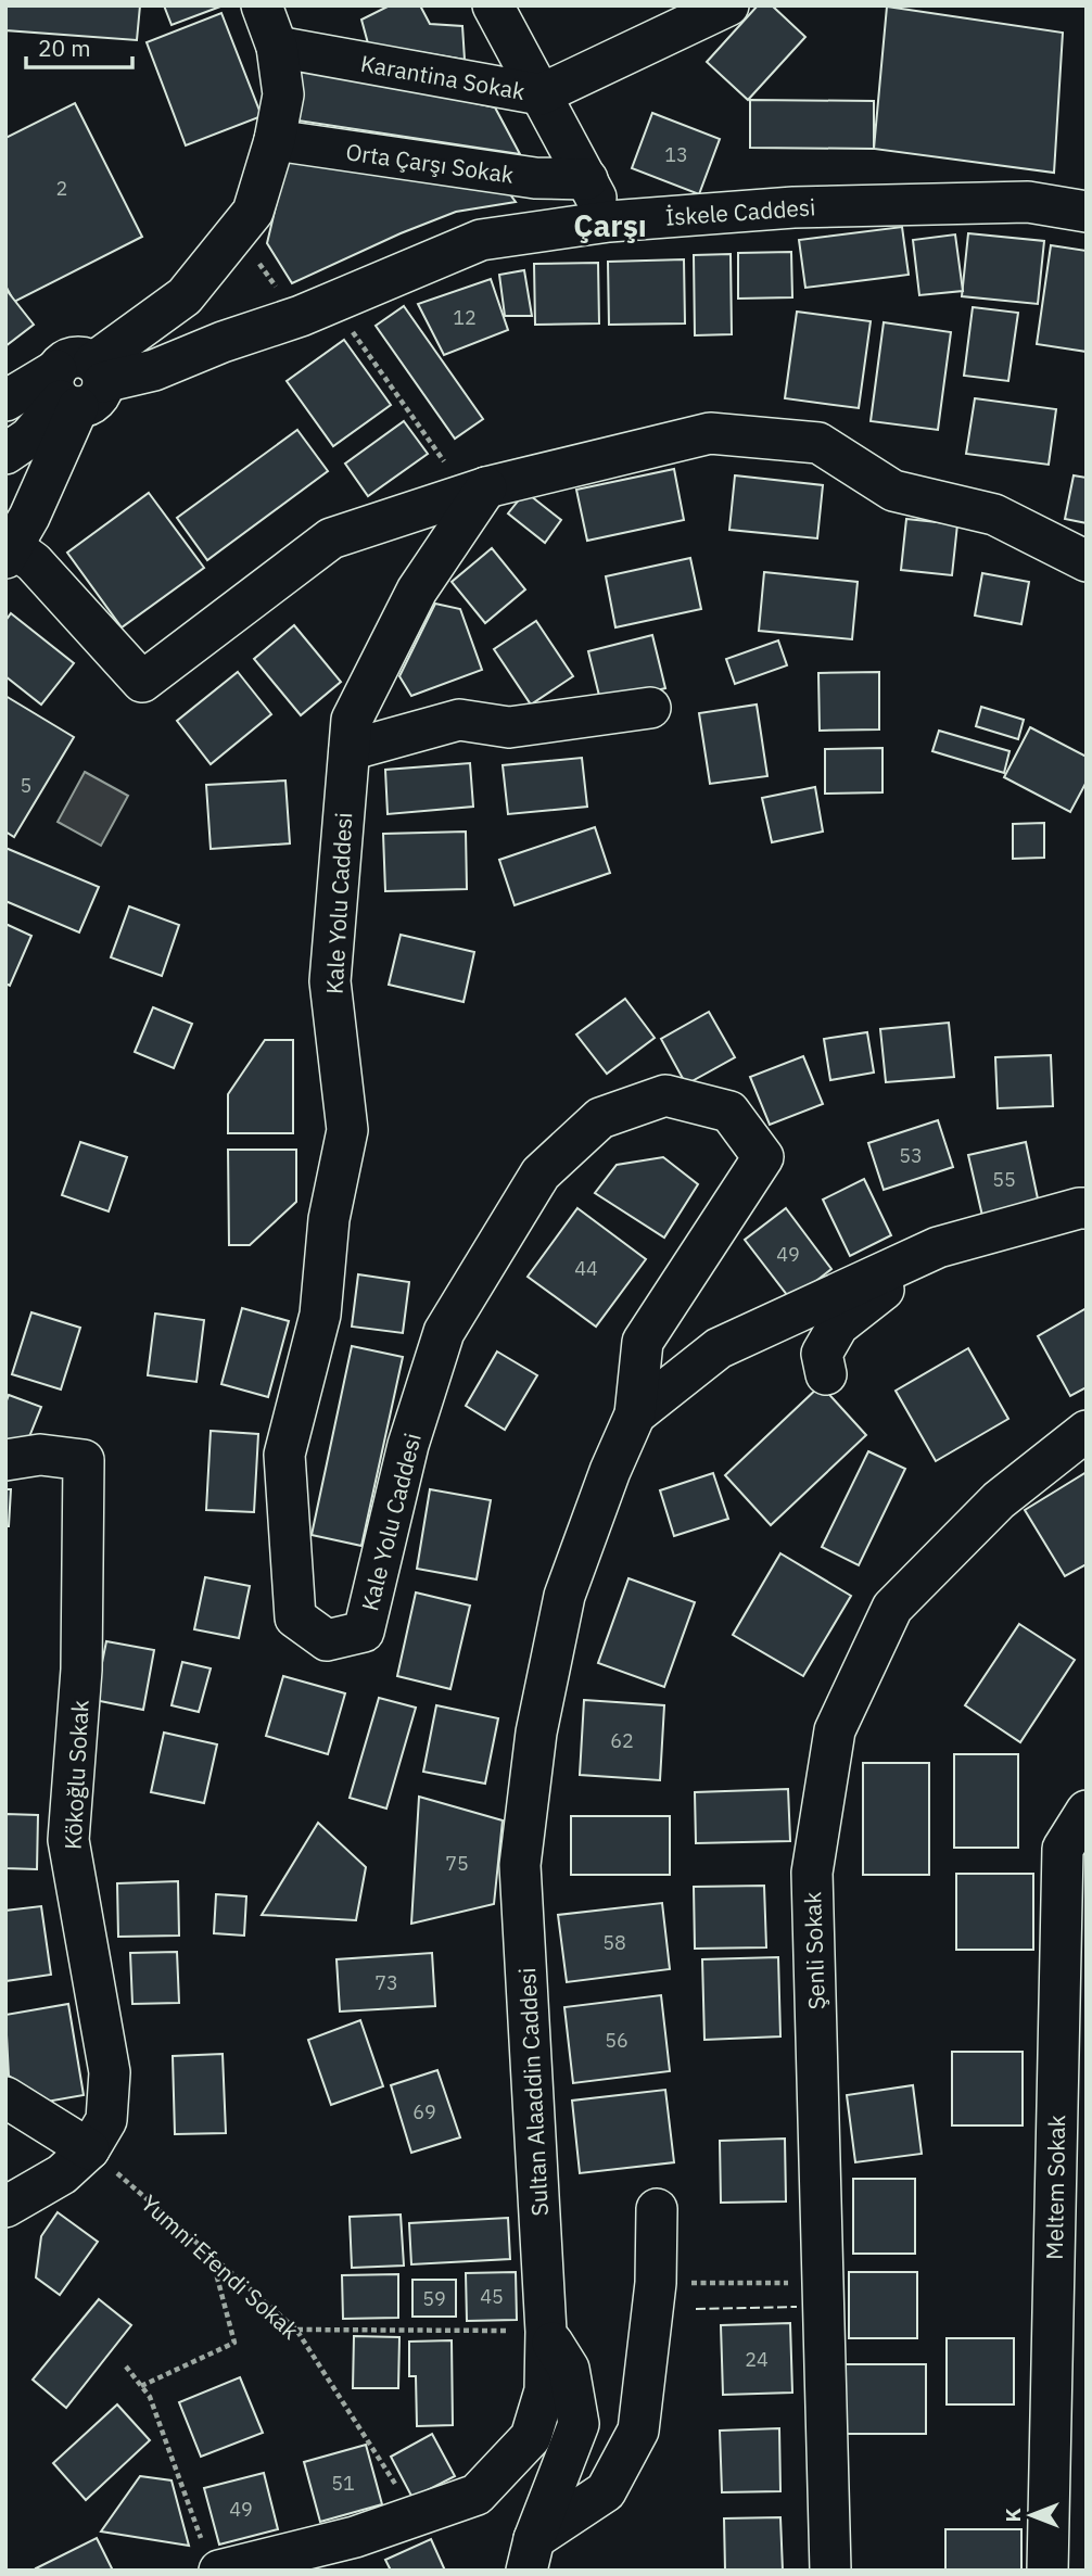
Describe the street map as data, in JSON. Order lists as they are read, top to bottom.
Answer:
{
  "streets": {
    "street": [
      "Karantina Sokak",
      "Orta Çarşı Sokak",
      "İskele Caddesi",
      "Kale Yolu Caddesi",
      "Kökoğlu Sokak",
      "Şenli Sokak",
      "Sultan Alaaddin Caddesi",
      "Meltem Sokak"
    ],
    "path": ["Yumni Efendi Sokak"]
  },
  "crossings": [
    ["Kale Yolu Caddesi", "Sultan Alaaddin Caddesi"],
    ["Kökoğlu Sokak", "Yumni Efendi Sokak"],
    ["Sultan Alaaddin Caddesi", "Yumni Efendi Sokak"]
  ],
  "districts": ["Çarşı"],
  "house_numbers": [
    "13",
    "2",
    "12",
    "5",
    "53",
    "55",
    "49",
    "44",
    "62",
    "75",
    "58",
    "73",
    "56",
    "69",
    "45",
    "59",
    "24",
    "51",
    "49"
  ],
  "scale_bar": "20 m",
  "north": "left"
}
